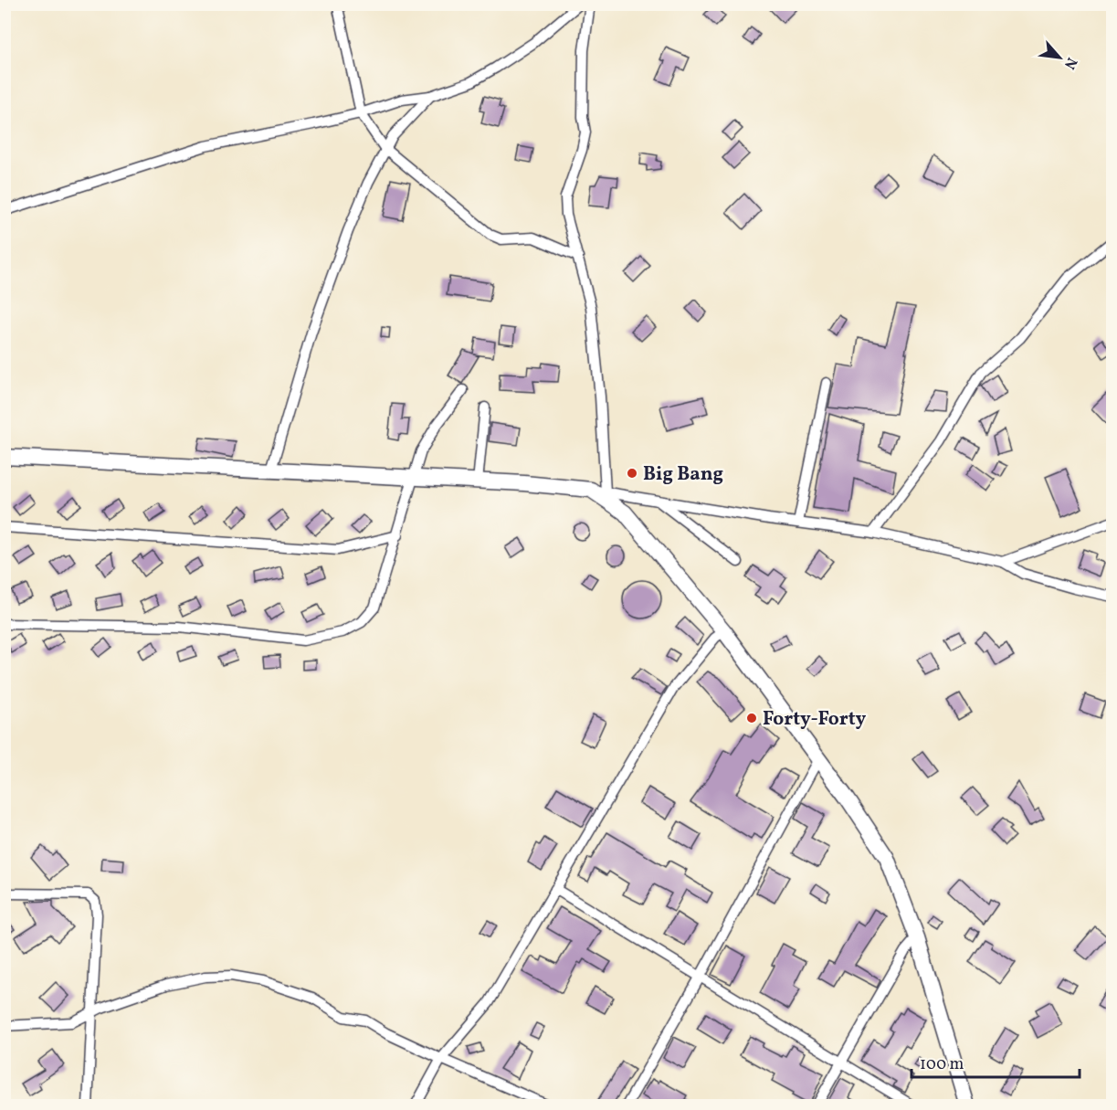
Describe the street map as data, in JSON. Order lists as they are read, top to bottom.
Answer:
{
  "places": ["Big Bang", "Forty-Forty"],
  "scale_bar": "100 m",
  "north": "bottom right"
}
